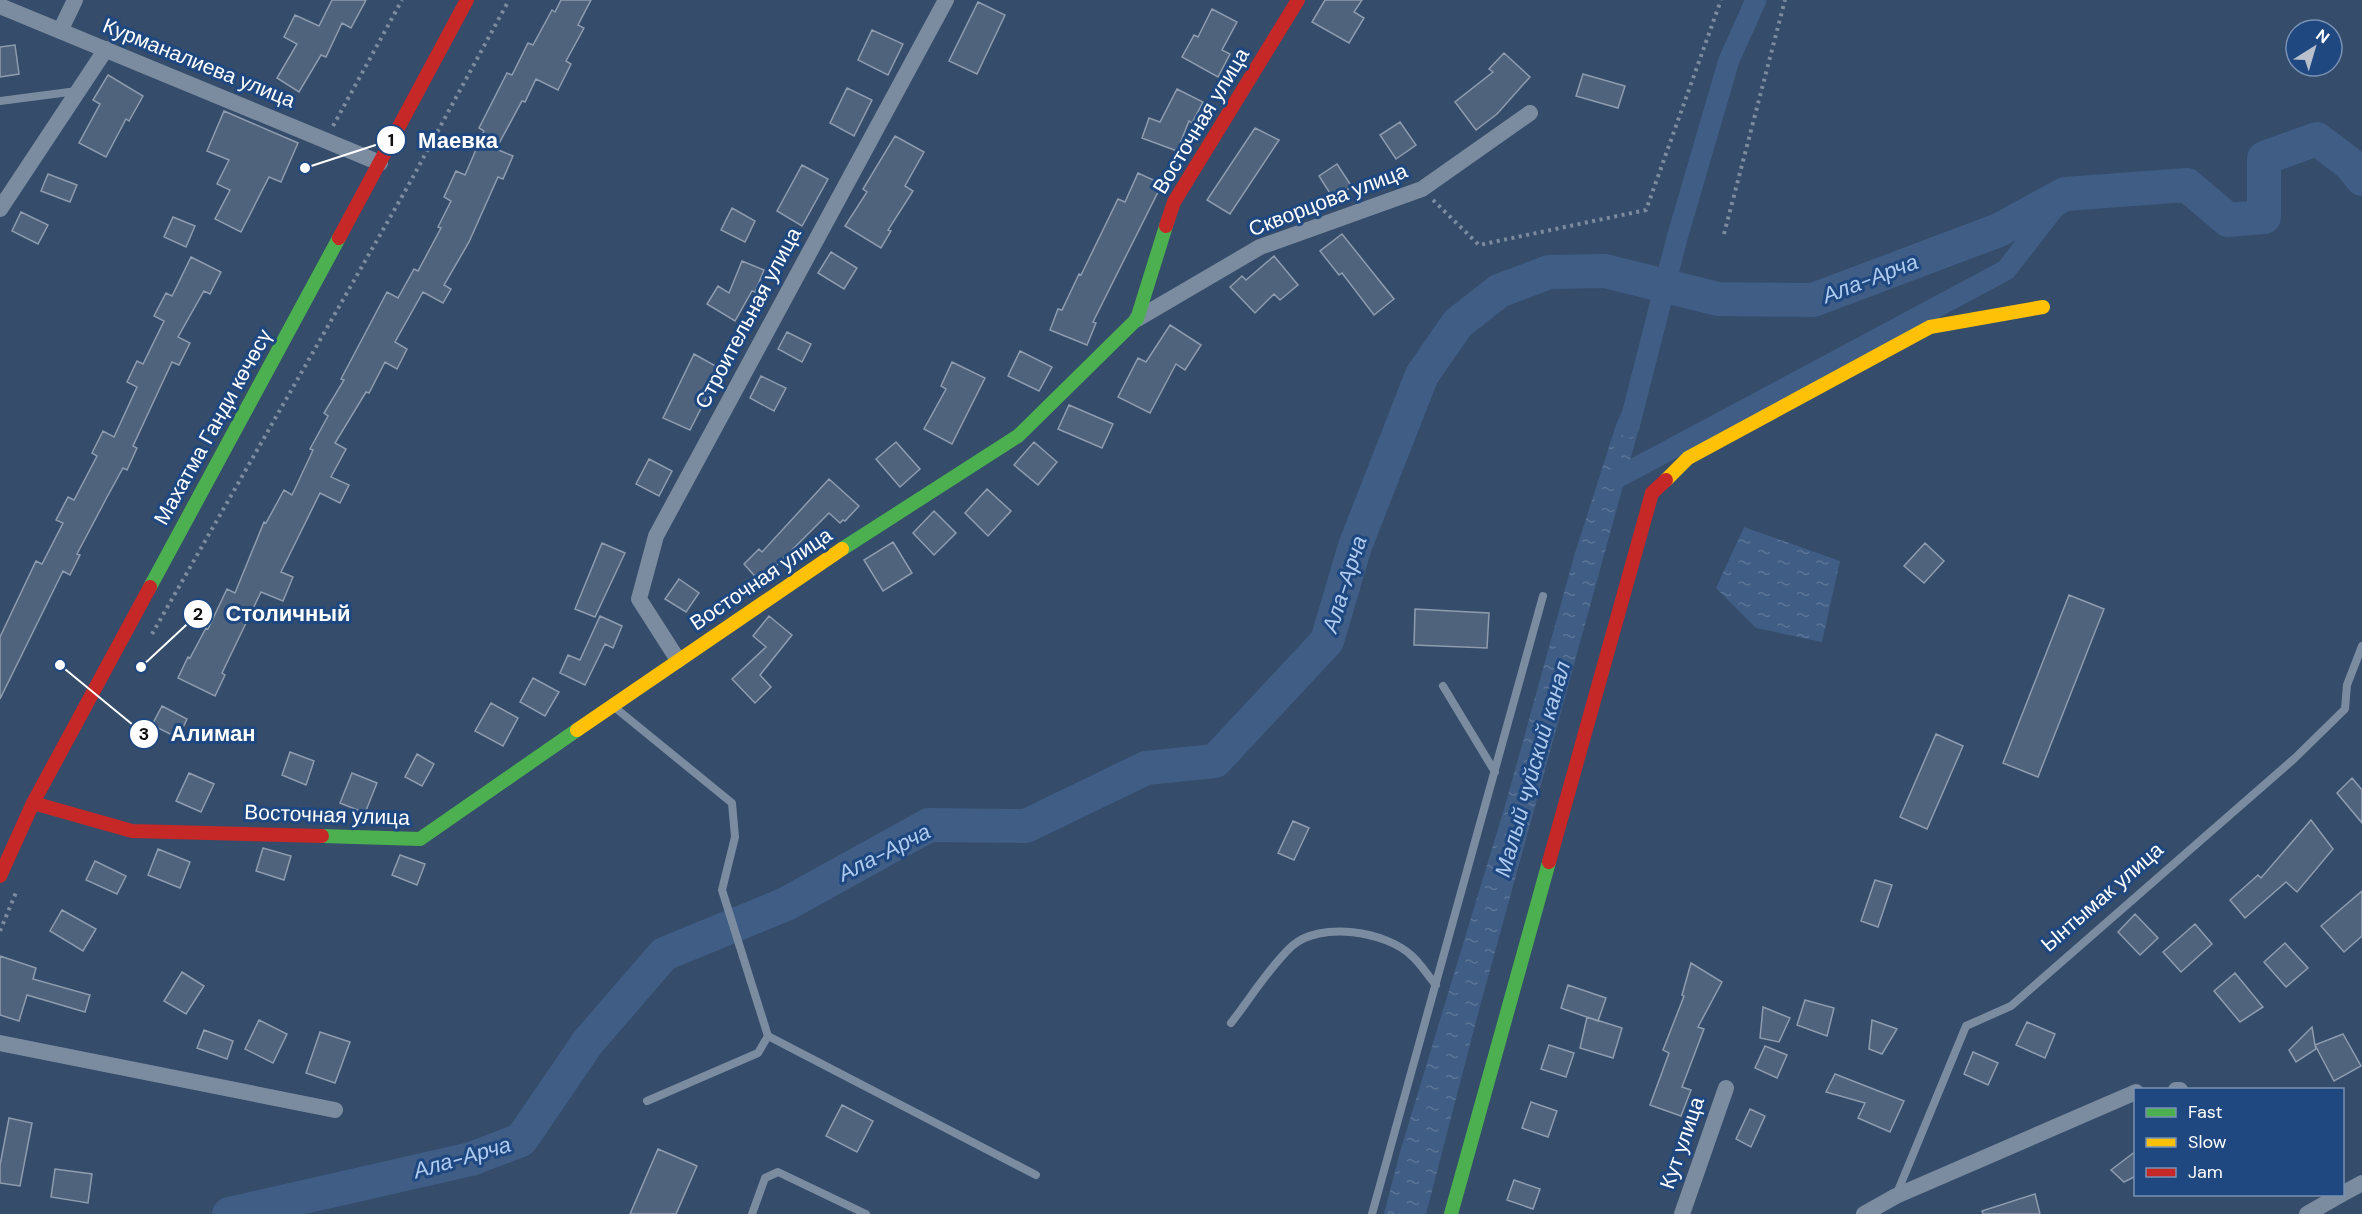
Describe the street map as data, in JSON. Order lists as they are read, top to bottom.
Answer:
{
  "streets": {
    "street": [
      "Курманалиева улица",
      "Восточная улица",
      "Скворцова улица",
      "Строительная улица",
      "Махатма Ганди көчөсү",
      "Кут улица"
    ],
    "lane": ["Ынтымак улица"]
  },
  "crossings": [
    ["Курманалиева улица", "Махатма Ганди көчөсү"],
    ["Восточная улица", "Скворцова улица"],
    ["Восточная улица", "Строительная улица"],
    ["Восточная улица", "Махатма Ганди көчөсү"]
  ],
  "water": ["Ала-Арча", "Малый чуйский канал"],
  "places": ["Маевка", "Алиман", "Столичный"],
  "legend": ["Fast", "Slow", "Jam"],
  "north": "top right"
}
